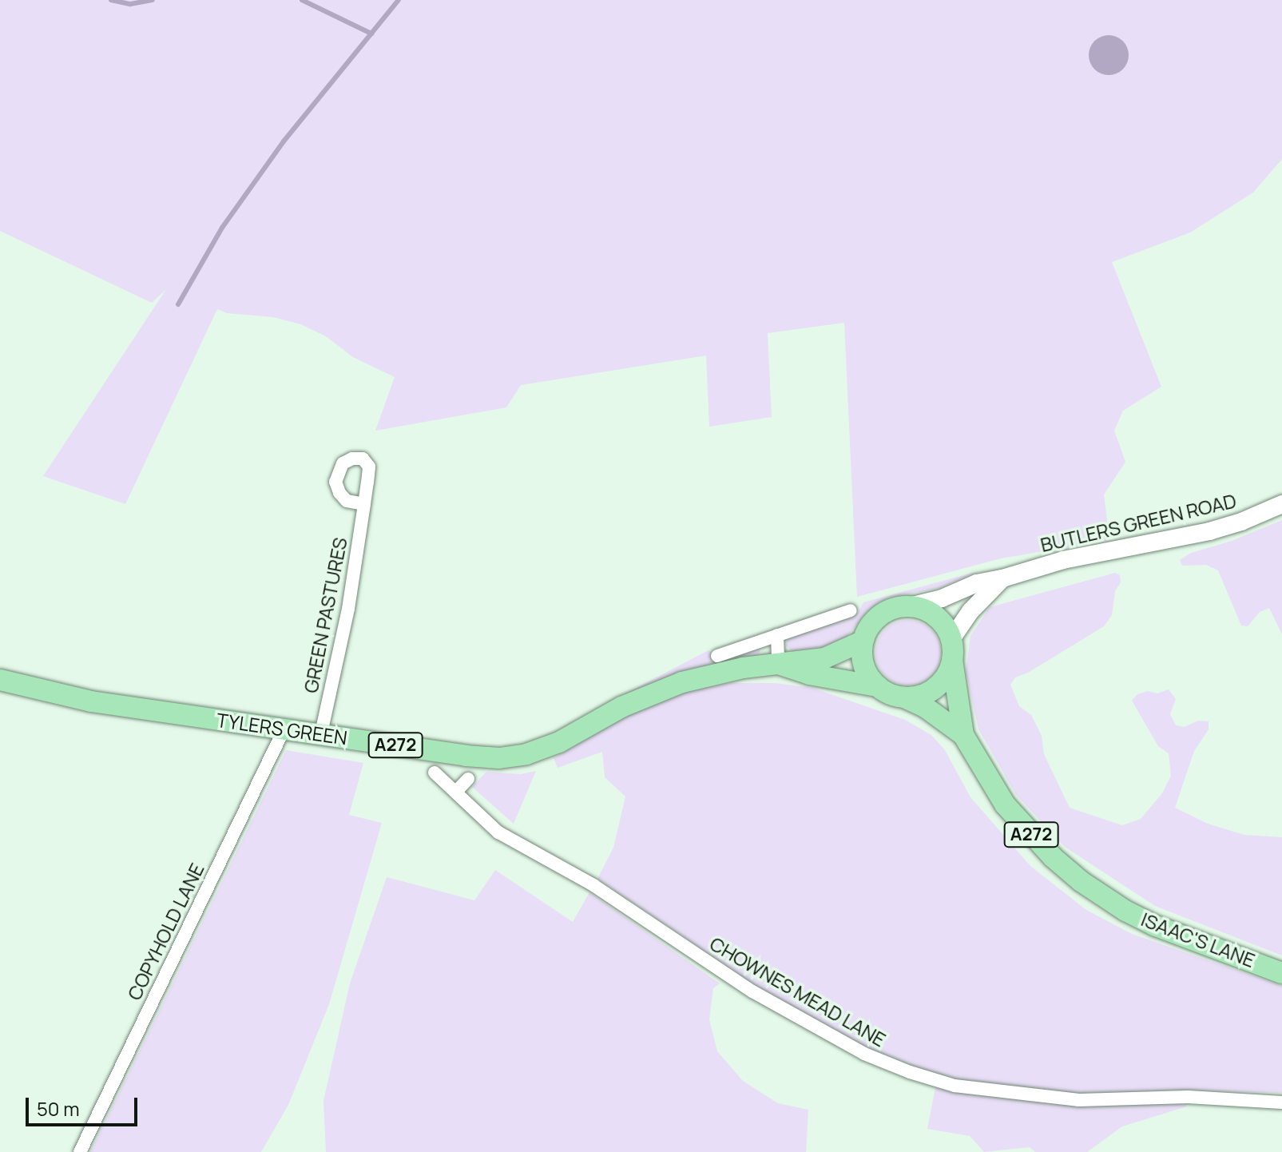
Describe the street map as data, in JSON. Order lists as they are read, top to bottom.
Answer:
{
  "streets": {
    "highway": ["TYLERS GREEN", "A272", "ISAAC'S LANE"],
    "main road": ["BUTLERS GREEN ROAD"],
    "street": ["GREEN PASTURES", "COPYHOLD LANE", "CHOWNES MEAD LANE"]
  },
  "crossings": [
    ["BUTLERS GREEN ROAD", "TYLERS GREEN"],
    ["BUTLERS GREEN ROAD", "ISAAC'S LANE"],
    ["GREEN PASTURES", "TYLERS GREEN"],
    ["TYLERS GREEN", "COPYHOLD LANE"],
    ["TYLERS GREEN", "ISAAC'S LANE"]
  ],
  "scale_bar": "50 m"
}
